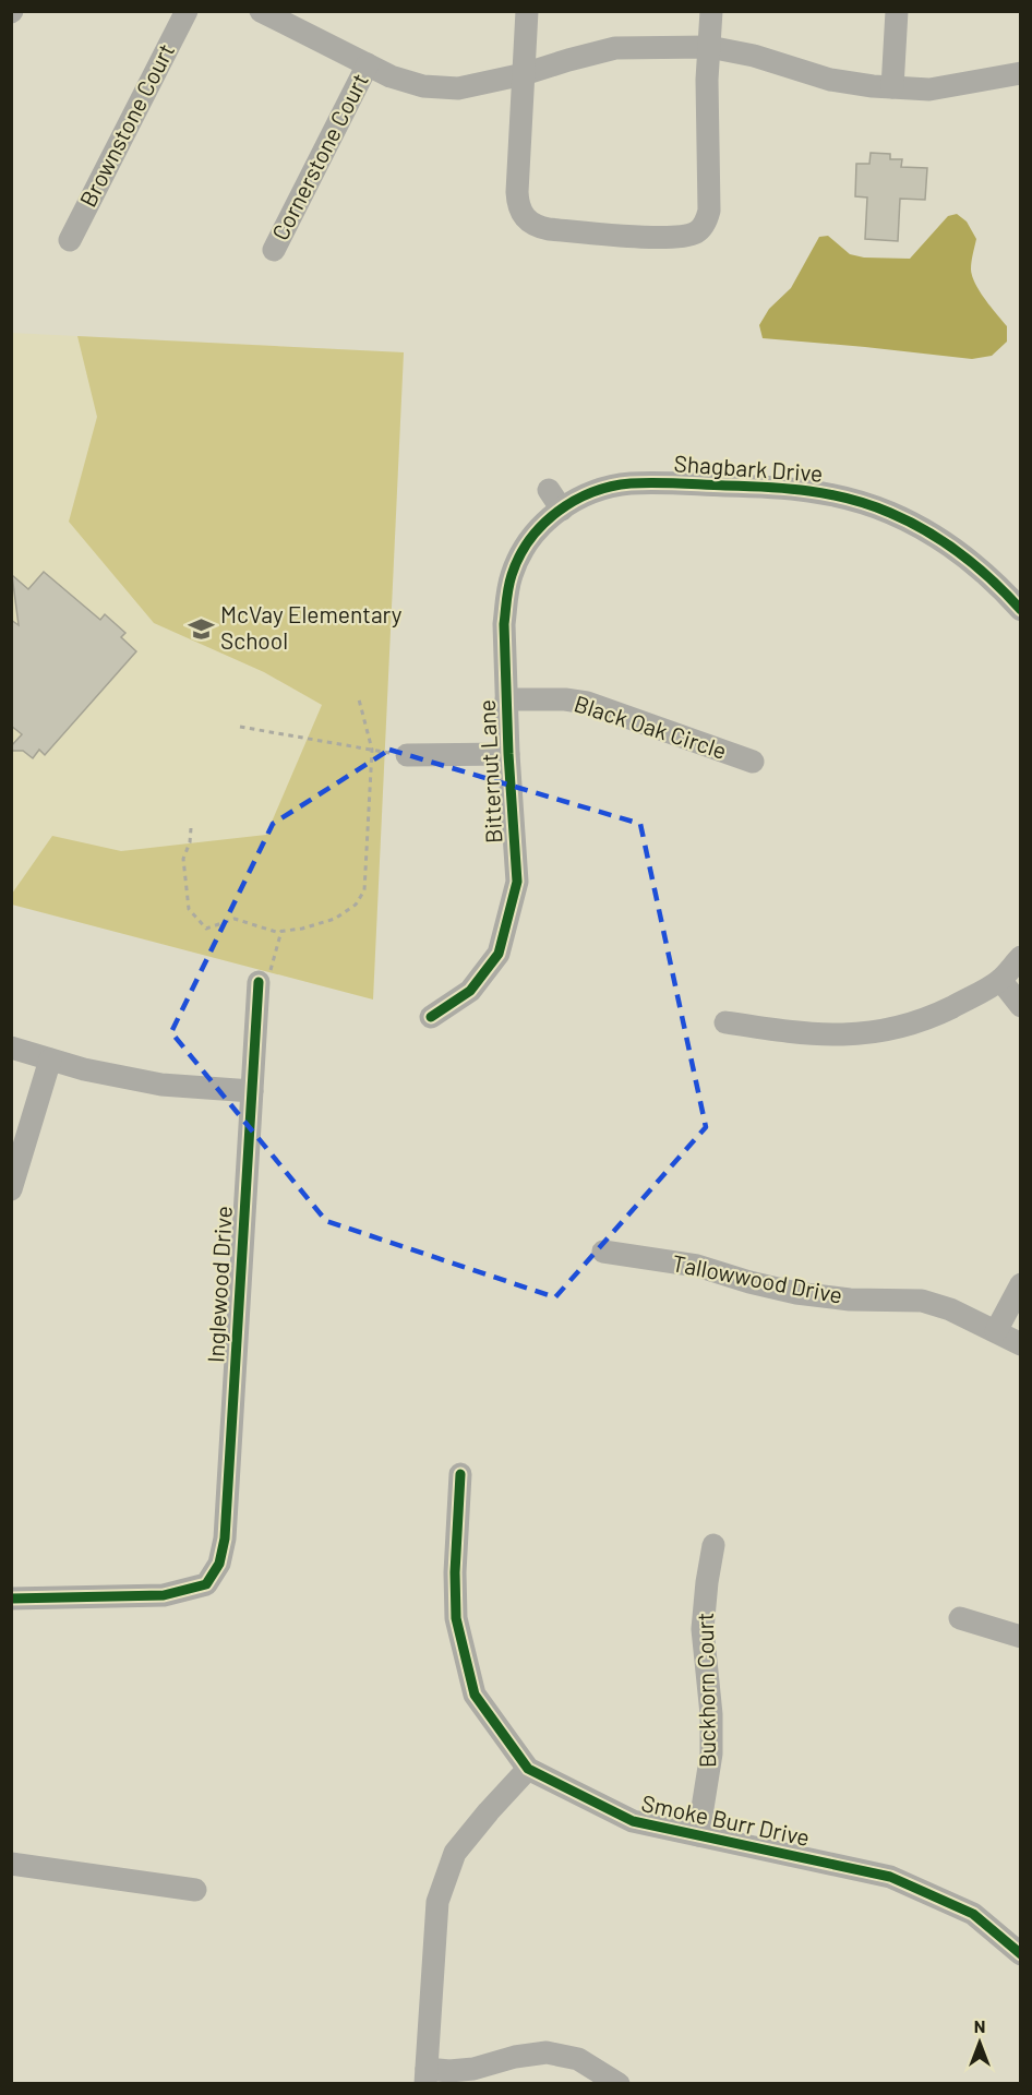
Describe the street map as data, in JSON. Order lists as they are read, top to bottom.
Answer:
{
  "streets": {
    "street": [
      "Brownstone Court",
      "Cornerstone Court",
      "Shagbark Drive",
      "Black Oak Circle",
      "Bitternut Lane",
      "Tallowwood Drive",
      "Inglewood Drive",
      "Buckhorn Court",
      "Smoke Burr Drive"
    ]
  },
  "crossings": [
    ["Shagbark Drive", "Bitternut Lane"],
    ["Black Oak Circle", "Bitternut Lane"],
    ["Buckhorn Court", "Smoke Burr Drive"]
  ],
  "places": {
    "school or university": ["McVay Elementary School"]
  },
  "north": "top"
}
